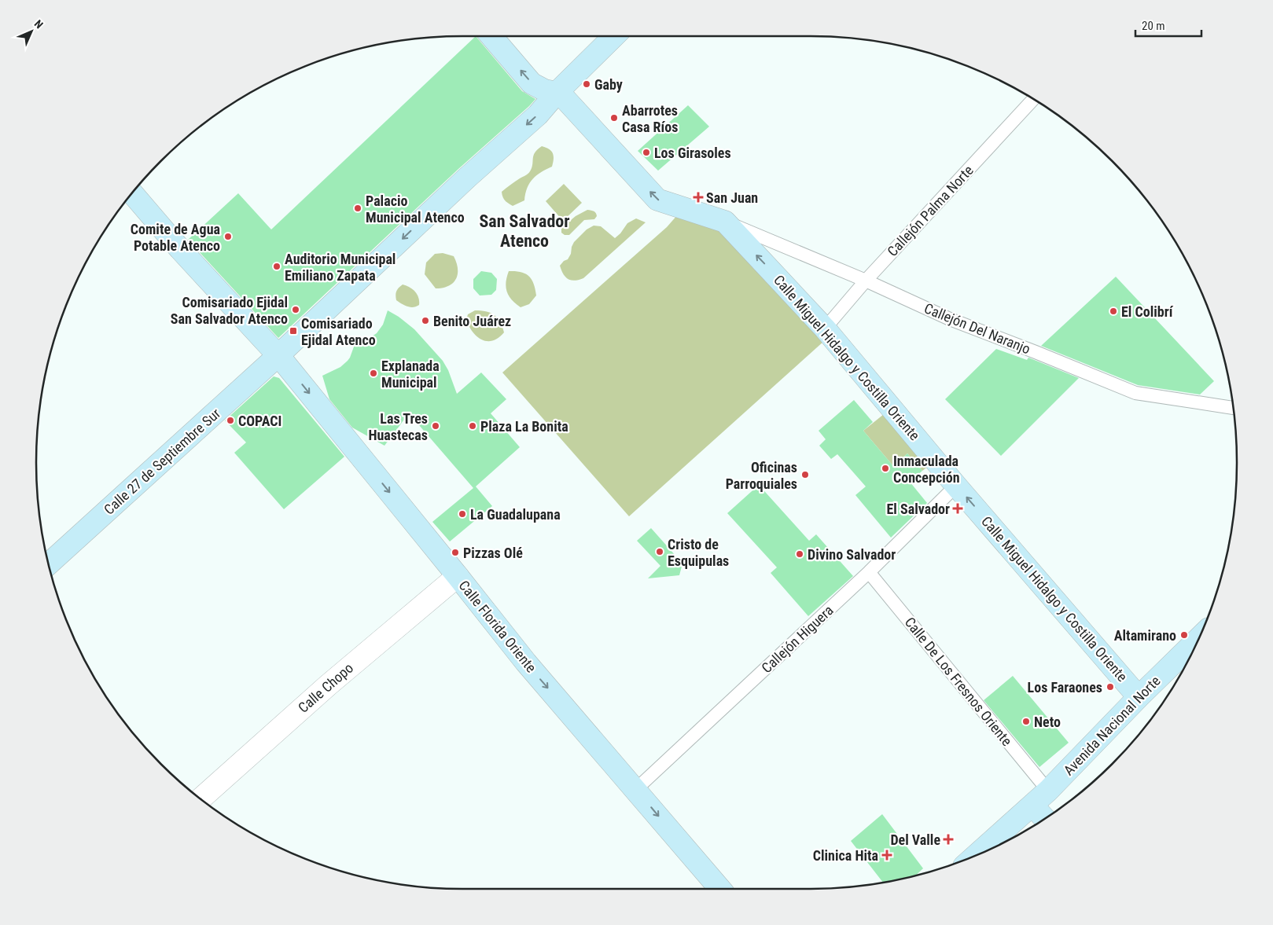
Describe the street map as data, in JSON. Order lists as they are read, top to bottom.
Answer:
{
  "streets": {
    "street": [
      "Calle Miguel Hidalgo y Costilla Oriente",
      "Calle 27 de Septiembre Sur",
      "Calle Florida Oriente",
      "Calle Chopo",
      "Avenida Nacional Norte"
    ],
    "lane": [
      "Callejón Palma Norte",
      "Callejón Del Naranjo",
      "Callejón Higuera",
      "Calle De Los Fresnos Oriente"
    ]
  },
  "crossings": [
    ["Callejón Palma Norte", "Callejón Del Naranjo"],
    ["Callejón Palma Norte", "Calle Miguel Hidalgo y Costilla Oriente"],
    ["Callejón Del Naranjo", "Calle Miguel Hidalgo y Costilla Oriente"],
    ["Calle Miguel Hidalgo y Costilla Oriente", "Calle 27 de Septiembre Sur"],
    ["Calle Miguel Hidalgo y Costilla Oriente", "Callejón Higuera"],
    ["Calle Miguel Hidalgo y Costilla Oriente", "Avenida Nacional Norte"],
    ["Calle 27 de Septiembre Sur", "Calle Florida Oriente"],
    ["Calle Florida Oriente", "Callejón Higuera"],
    ["Calle Florida Oriente", "Calle Chopo"],
    ["Callejón Higuera", "Calle De Los Fresnos Oriente"],
    ["Calle De Los Fresnos Oriente", "Avenida Nacional Norte"]
  ],
  "one_way": ["Calle Miguel Hidalgo y Costilla Oriente", "Calle 27 de Septiembre Sur", "Calle Florida Oriente"],
  "districts": ["San Salvador Atenco"],
  "places": {
    "other": [
      "Gaby",
      "Abarrotes Casa Ríos",
      "Los Girasoles",
      "Palacio Municipal Atenco",
      "Comite de Agua Potable Atenco",
      "Auditorio Municipal Emiliano Zapata",
      "Comisariado Ejidal San Salvador Atenco",
      "El Colibrí",
      "Benito Juárez",
      "Explanada Municipal",
      "COPACI",
      "Las Tres Huastecas",
      "Plaza La Bonita",
      "Inmaculada Concepción",
      "Oficinas Parroquiales",
      "La Guadalupana",
      "Cristo de Esquipulas",
      "Pizzas Olé",
      "Divino Salvador",
      "Altamirano",
      "Los Faraones",
      "Neto"
    ],
    "health": [
      "San Juan",
      "El Salvador",
      "Del Valle",
      "Clinica Hita"
    ],
    "transit": ["Comisariado Ejidal Atenco"]
  },
  "scale_bar": "20 m",
  "north": "top right"
}
